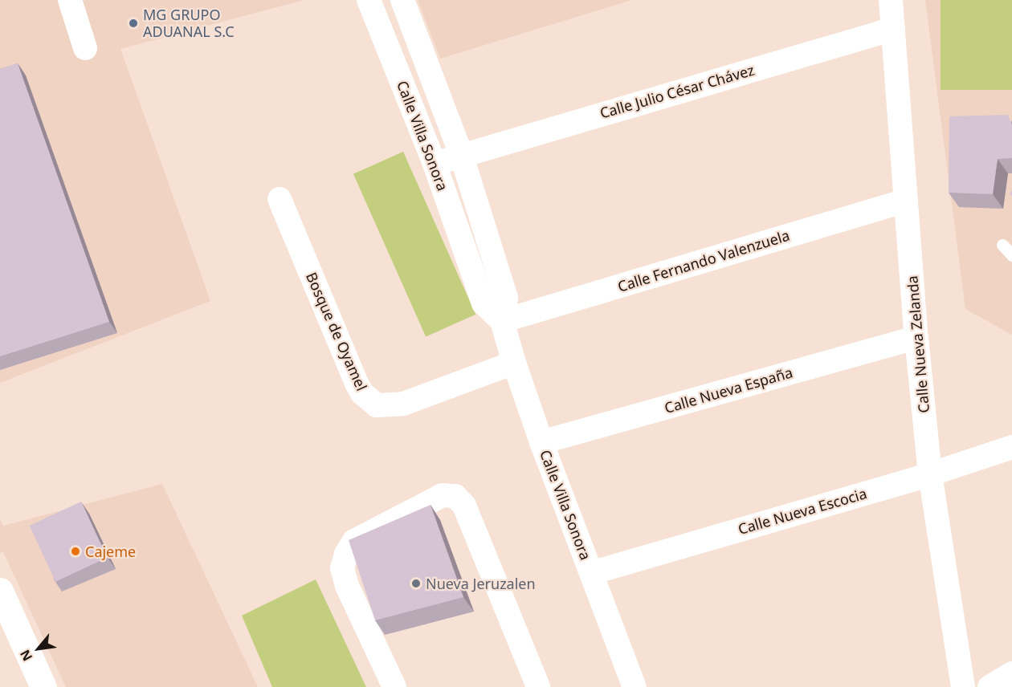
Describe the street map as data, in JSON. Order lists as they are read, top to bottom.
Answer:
{
  "streets": {
    "street": [
      "Calle Julio César Chávez",
      "Calle Villa Sonora",
      "Calle Fernando Valenzuela",
      "Bosque de Oyamel",
      "Calle Nueva Zelanda",
      "Calle Nueva España",
      "Calle Nueva Escocia"
    ]
  },
  "crossings": [
    ["Calle Julio César Chávez", "Calle Villa Sonora"],
    ["Calle Julio César Chávez", "Calle Nueva Zelanda"],
    ["Calle Villa Sonora", "Calle Fernando Valenzuela"],
    ["Calle Villa Sonora", "Bosque de Oyamel"],
    ["Calle Villa Sonora", "Calle Nueva España"],
    ["Calle Villa Sonora", "Calle Nueva Escocia"],
    ["Calle Fernando Valenzuela", "Calle Nueva Zelanda"],
    ["Calle Nueva Zelanda", "Calle Nueva España"],
    ["Calle Nueva Zelanda", "Calle Nueva Escocia"]
  ],
  "places": ["MG GRUPO ADUANAL S.C", "Cajeme", "Nueva Jeruzalen"],
  "north": "bottom left"
}
